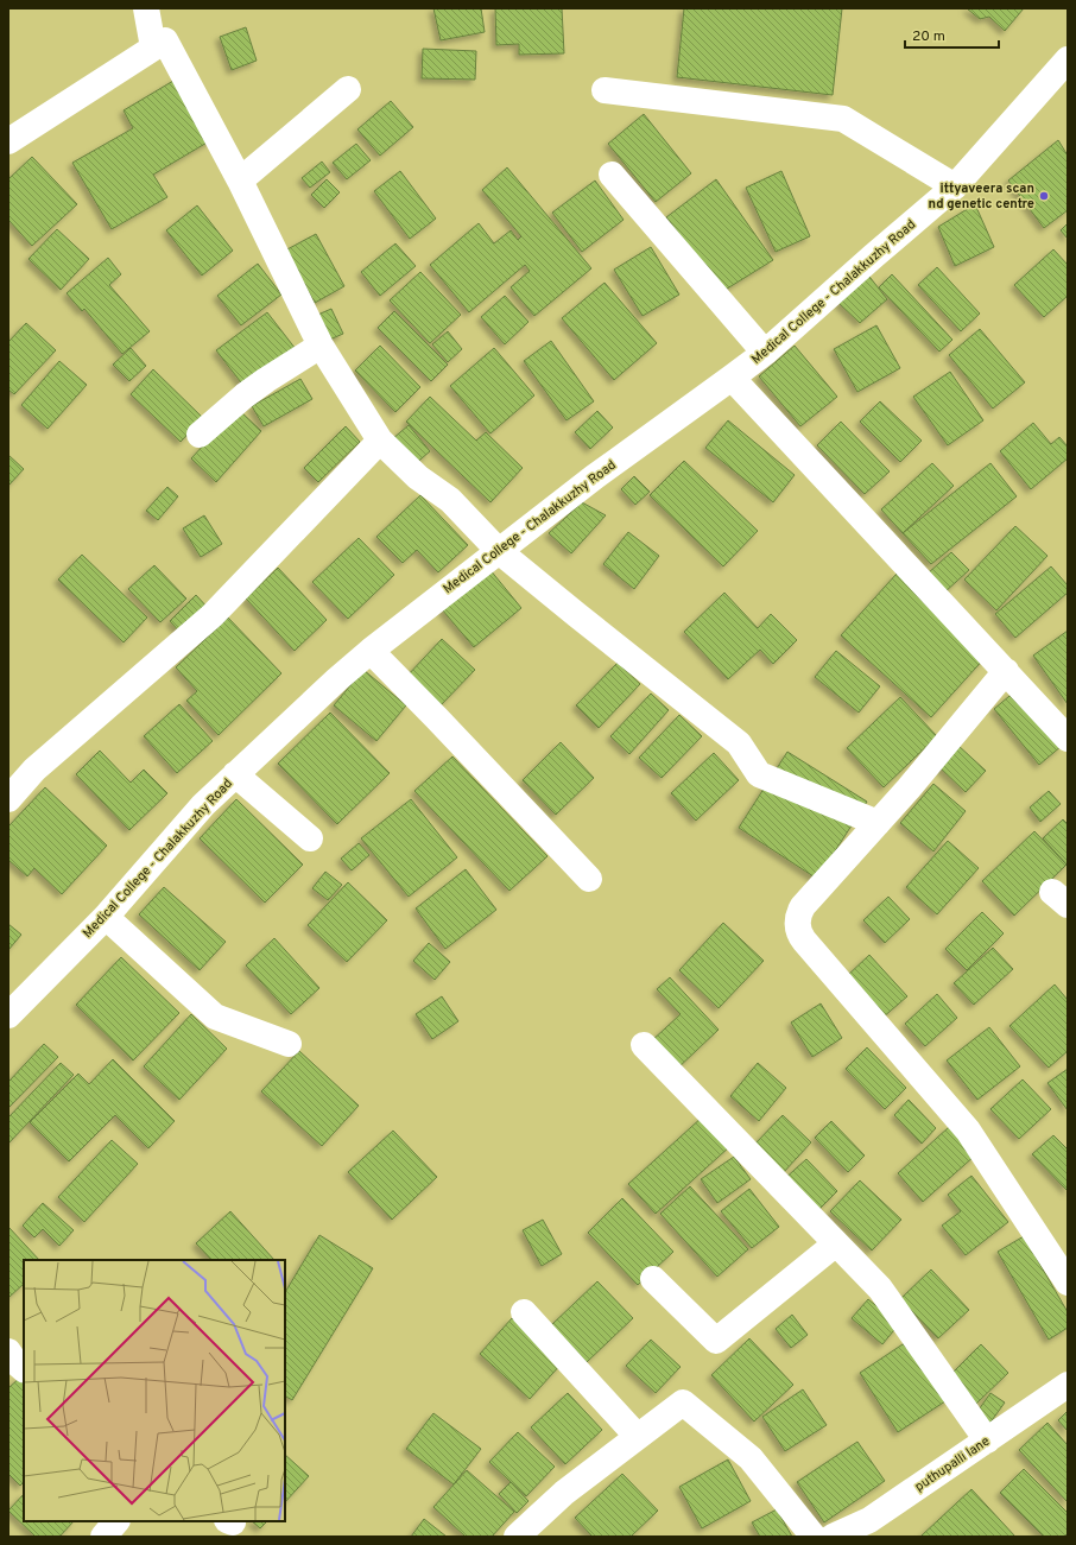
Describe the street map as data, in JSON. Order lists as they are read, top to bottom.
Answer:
{
  "streets": {
    "street": ["Medical College - Chalakkuzhy Road", "puthupalli lane"]
  },
  "places": ["ittyaveera scan nd genetic centre"],
  "scale_bar": "20 m"
}
